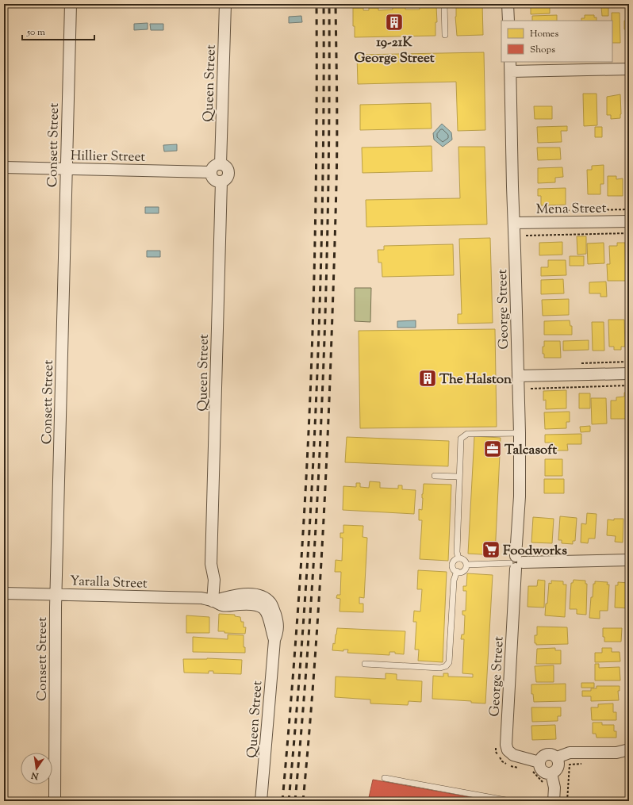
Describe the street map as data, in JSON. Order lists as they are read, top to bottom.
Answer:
{
  "streets": {
    "street": [
      "Queen Street",
      "Consett Street",
      "Hillier Street",
      "Mena Street",
      "George Street",
      "Yaralla Street"
    ]
  },
  "crossings": [
    ["Queen Street", "Hillier Street"],
    ["Queen Street", "Yaralla Street"],
    ["Consett Street", "Hillier Street"],
    ["Consett Street", "Yaralla Street"],
    ["Mena Street", "George Street"]
  ],
  "places": {
    "building": ["19-21K George Street", "The Halston"],
    "office": ["Talcasoft"],
    "supermarket": ["Foodworks"]
  },
  "legend": ["Homes", "Shops"],
  "scale_bar": "50 m",
  "north": "bottom"
}
